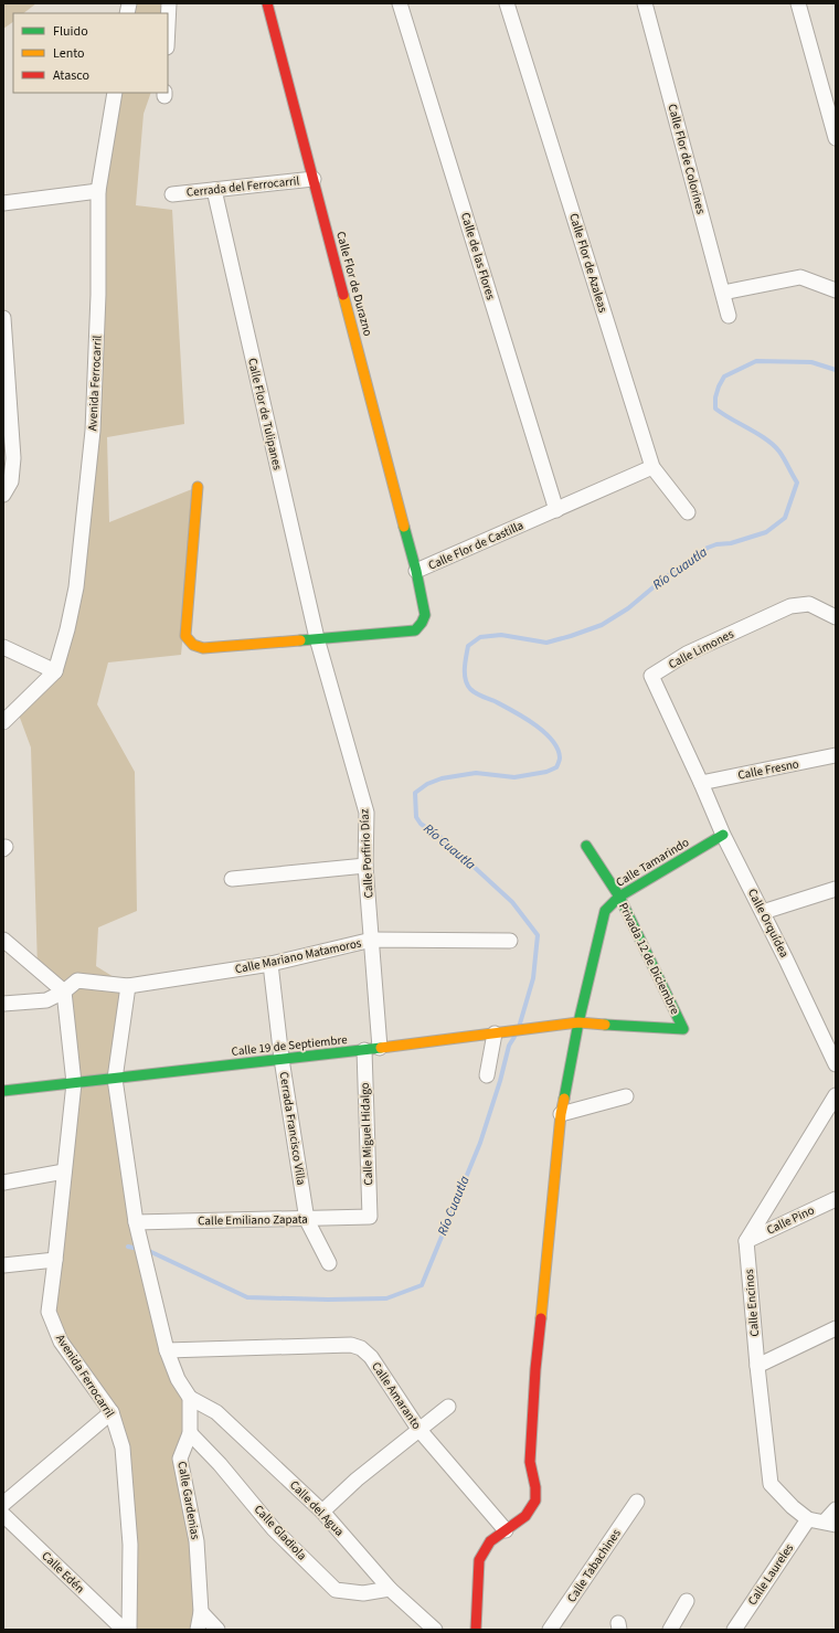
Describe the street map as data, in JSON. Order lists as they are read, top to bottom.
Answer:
{
  "streets": {
    "street": [
      "Calle Flor de Colorines",
      "Cerrada del Ferrocarril",
      "Calle de las Flores",
      "Calle Flor de Azaleas",
      "Calle Flor de Durazno",
      "Avenida Ferrocarril",
      "Calle Flor de Tulipanes",
      "Calle Flor de Castilla",
      "Calle Limones",
      "Calle Fresno",
      "Calle Porfirio Díaz",
      "Calle Tamarindo",
      "Calle Orquídea",
      "Calle Mariano Matamoros",
      "Privada 12 de Diciembre",
      "Calle 19 de Septiembre",
      "Cerrada Francisco Villa",
      "Calle Miguel Hidalgo",
      "Calle Emiliano Zapata",
      "Calle Pino",
      "Calle Encinos",
      "Calle Amaranto",
      "Calle Gardenias",
      "Calle del Agua",
      "Calle Gladiola",
      "Calle Tabachines",
      "Calle Edén",
      "Calle Laureles"
    ]
  },
  "crossings": [
    ["Cerrada del Ferrocarril", "Calle Flor de Durazno"],
    ["Cerrada del Ferrocarril", "Calle Flor de Tulipanes"],
    ["Calle de las Flores", "Calle Flor de Castilla"],
    ["Calle Flor de Azaleas", "Calle Flor de Castilla"],
    ["Calle Flor de Durazno", "Calle Flor de Castilla"],
    ["Avenida Ferrocarril", "Calle Mariano Matamoros"],
    ["Avenida Ferrocarril", "Calle 19 de Septiembre"],
    ["Calle Flor de Tulipanes", "Calle Flor de Castilla"],
    ["Calle Flor de Tulipanes", "Calle Porfirio Díaz"],
    ["Calle Flor de Castilla", "Calle Porfirio Díaz"],
    ["Calle Limones", "Calle Fresno"],
    ["Calle Limones", "Calle Orquídea"],
    ["Calle Fresno", "Calle Orquídea"],
    ["Calle Porfirio Díaz", "Calle Mariano Matamoros"],
    ["Calle Porfirio Díaz", "Calle 19 de Septiembre"],
    ["Calle Tamarindo", "Calle Orquídea"],
    ["Calle Tamarindo", "Privada 12 de Diciembre"],
    ["Calle Tamarindo", "Calle 19 de Septiembre"],
    ["Calle Tamarindo", "Calle Amaranto"],
    ["Calle Mariano Matamoros", "Cerrada Francisco Villa"],
    ["Privada 12 de Diciembre", "Calle 19 de Septiembre"],
    ["Calle 19 de Septiembre", "Cerrada Francisco Villa"],
    ["Calle 19 de Septiembre", "Calle Miguel Hidalgo"],
    ["Cerrada Francisco Villa", "Calle Emiliano Zapata"],
    ["Calle Miguel Hidalgo", "Calle Emiliano Zapata"],
    ["Calle Pino", "Calle Encinos"],
    ["Calle Encinos", "Calle Laureles"],
    ["Calle Gardenias", "Calle del Agua"],
    ["Calle Gardenias", "Calle Gladiola"],
    ["Calle del Agua", "Calle Gladiola"]
  ],
  "water": ["Río Cuautla"],
  "legend": ["Fluido", "Lento", "Atasco"]
}
